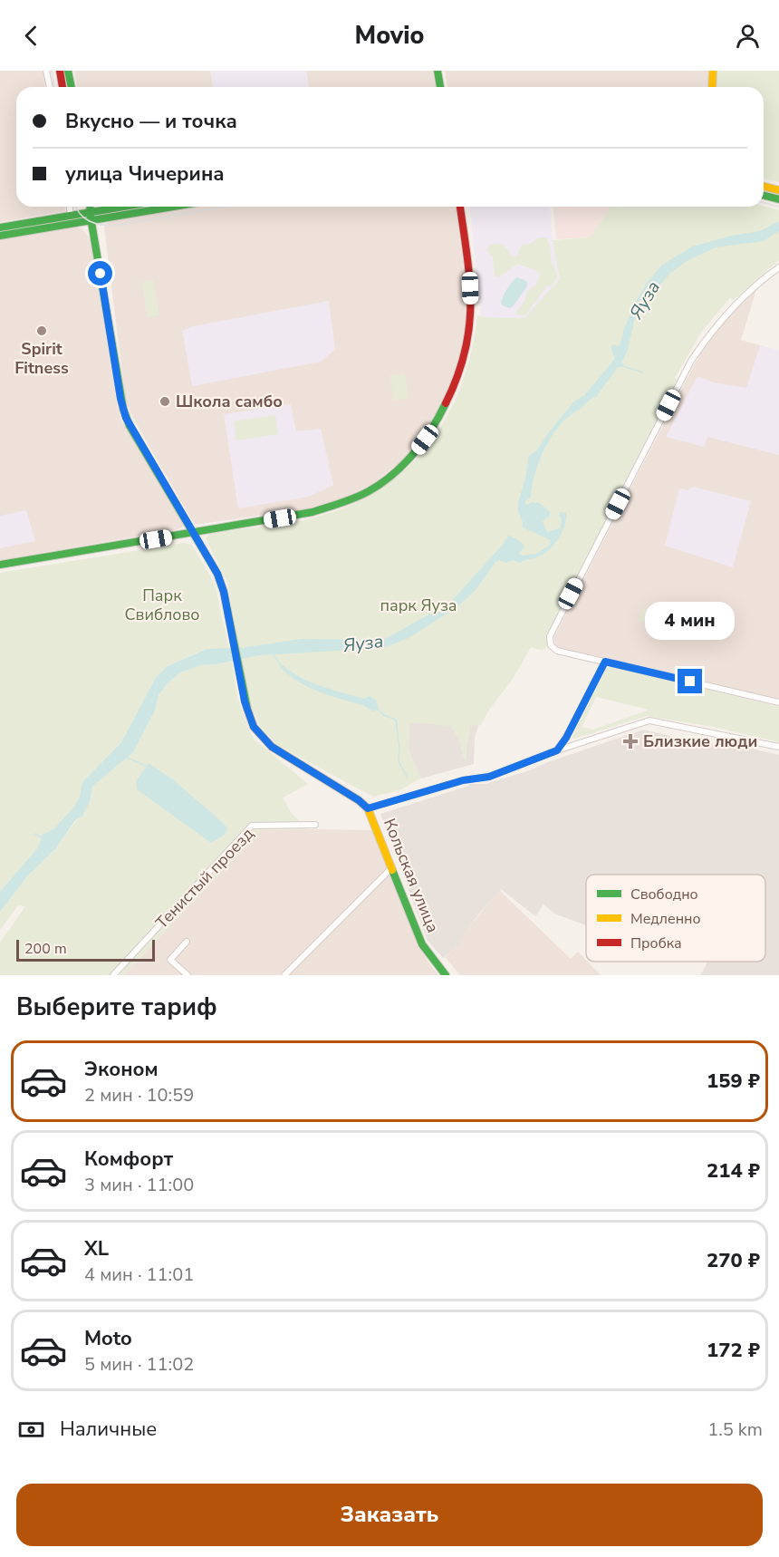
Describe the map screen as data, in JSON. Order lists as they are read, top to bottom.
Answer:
{
  "streets": {
    "main road": ["Кольская улица"],
    "street": ["Тенистый проезд"]
  },
  "water": ["Яуза"],
  "parks": ["Парк Свиблово", "парк Яуза"],
  "places": {
    "other": ["Spirit Fitness", "Школа самбо"],
    "health": ["Близкие люди"]
  },
  "legend": ["Свободно", "Медленно", "Пробка"],
  "scale_bar": "200 m",
  "page": {
    "header": "Movio",
    "banner": ["Вкусно — и точка", "улица Чичерина"],
    "bubble": "4 мин",
    "scale": "200 m",
    "heading": "Выберите тариф",
    "list": [
      {
        "name": "Эконом",
        "note": "2 мин · 10:59",
        "value": "159 ₽"
      },
      {
        "name": "Комфорт",
        "note": "3 мин · 11:00",
        "value": "214 ₽"
      },
      {
        "name": "XL",
        "note": "4 мин · 11:01",
        "value": "270 ₽"
      },
      {
        "name": "Moto",
        "note": "5 мин · 11:02",
        "value": "172 ₽"
      }
    ],
    "pay": ["Наличные", "1.5 km"],
    "buttons": "Заказать"
  }
}
